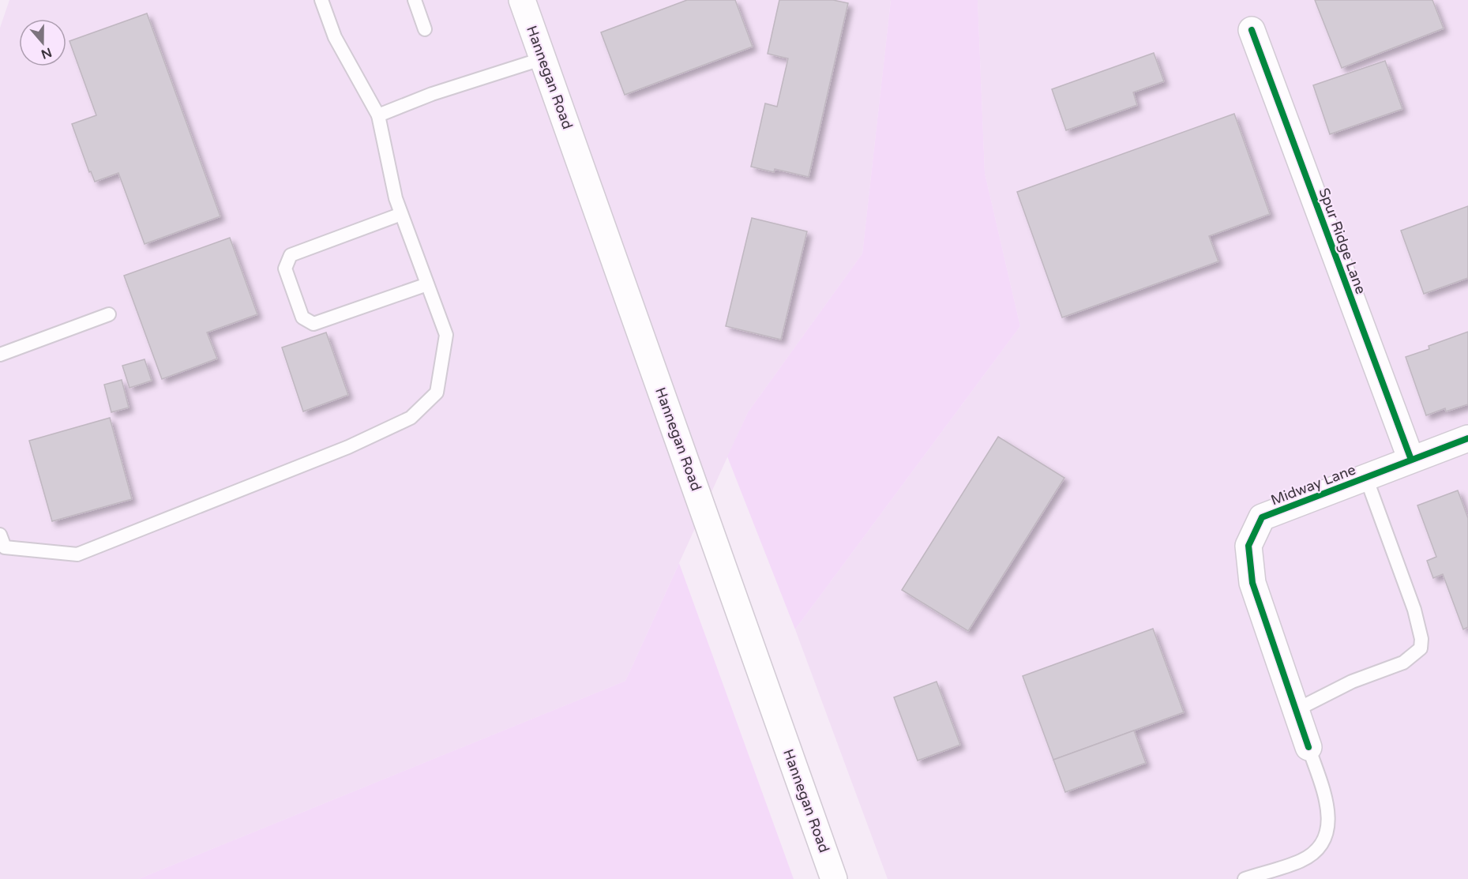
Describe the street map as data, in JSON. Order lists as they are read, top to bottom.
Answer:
{
  "streets": {
    "main road": ["Hannegan Road", "Spur Ridge Lane", "Midway Lane"]
  },
  "crossings": [
    ["Spur Ridge Lane", "Midway Lane"]
  ],
  "north": "bottom"
}
